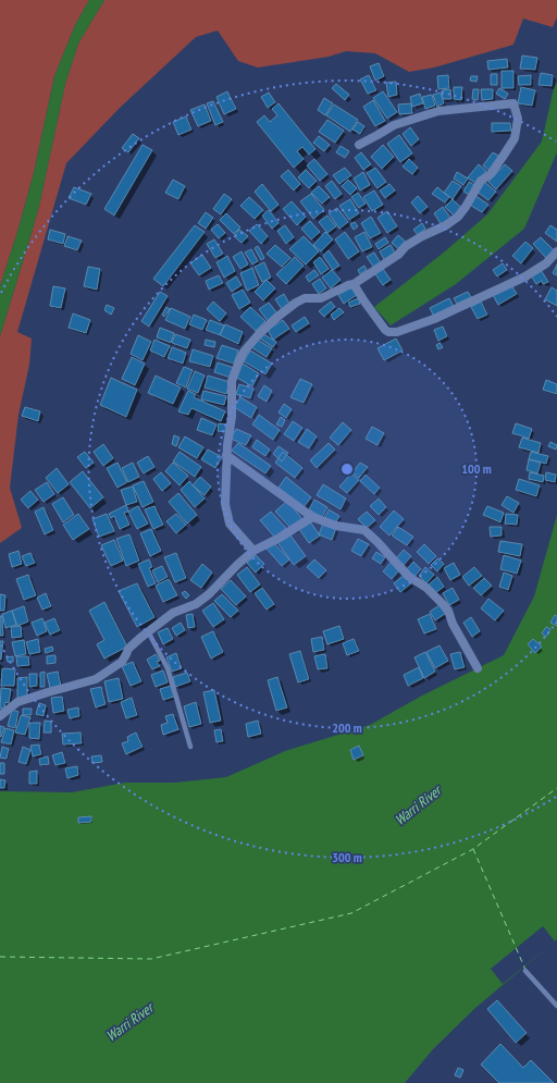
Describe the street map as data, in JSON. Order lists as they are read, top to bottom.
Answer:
{
  "water": ["Warri River"],
  "rings": ["100 m", "200 m", "300 m"]
}
